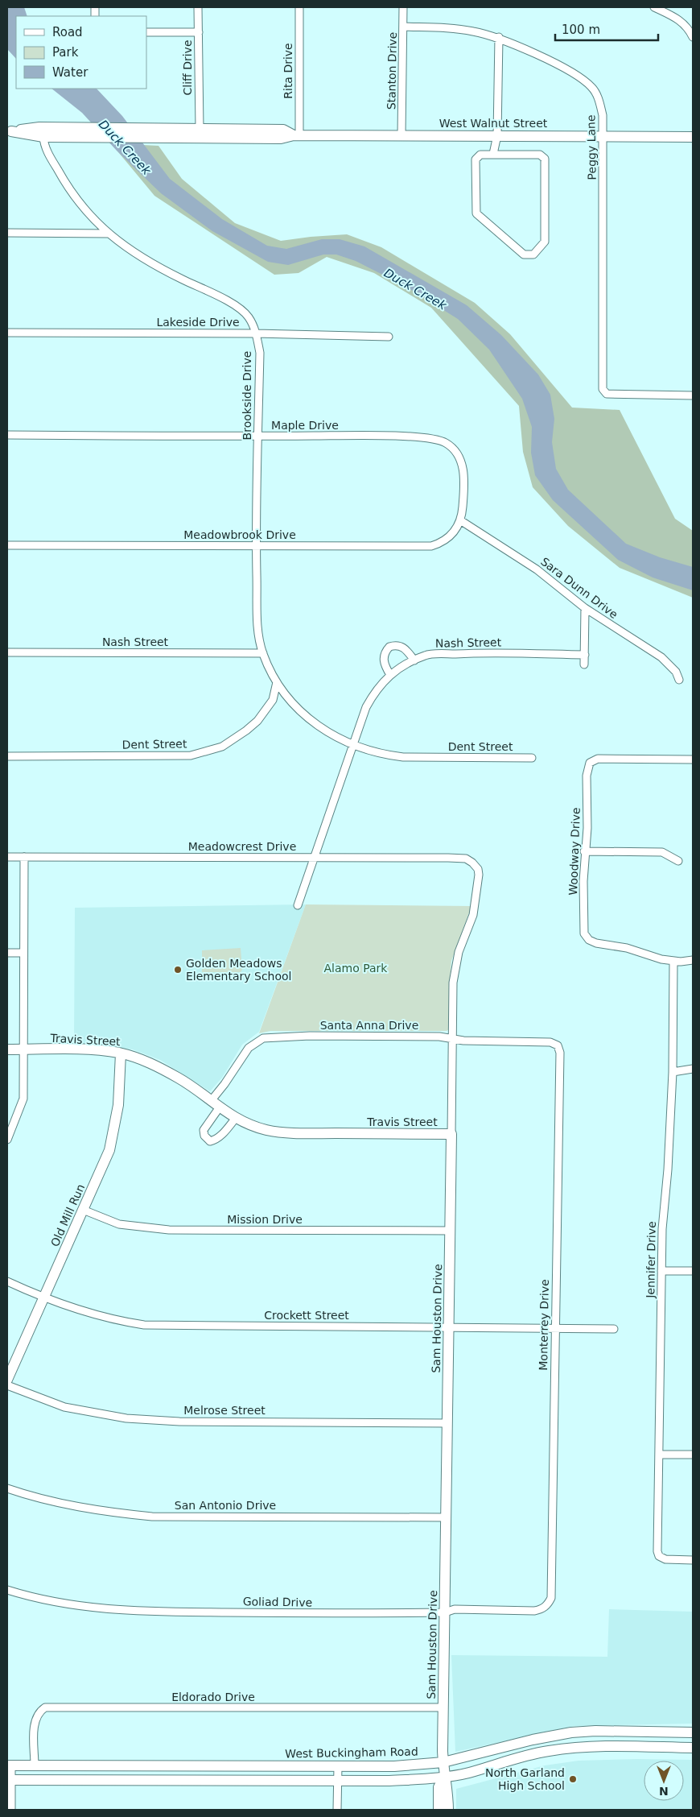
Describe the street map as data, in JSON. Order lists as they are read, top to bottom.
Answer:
{
  "streets": {
    "main road": [
      "West Walnut Street",
      "Travis Street",
      "Old Mill Run",
      "Sam Houston Drive",
      "West Buckingham Road"
    ],
    "street": [
      "Cliff Drive",
      "Rita Drive",
      "Stanton Drive",
      "Peggy Lane",
      "Lakeside Drive",
      "Brookside Drive",
      "Maple Drive",
      "Meadowbrook Drive",
      "Sara Dunn Drive",
      "Nash Street",
      "Dent Street",
      "Meadowcrest Drive",
      "Woodway Drive",
      "Santa Anna Drive",
      "Mission Drive",
      "Jennifer Drive",
      "Crockett Street",
      "Monterrey Drive",
      "Melrose Street",
      "San Antonio Drive",
      "Goliad Drive",
      "Eldorado Drive"
    ]
  },
  "crossings": [
    ["Cliff Drive", "West Walnut Street"],
    ["Rita Drive", "West Walnut Street"],
    ["Stanton Drive", "West Walnut Street"],
    ["Stanton Drive", "Peggy Lane"],
    ["West Walnut Street", "Peggy Lane"],
    ["West Walnut Street", "Brookside Drive"],
    ["Lakeside Drive", "Brookside Drive"],
    ["Brookside Drive", "Maple Drive"],
    ["Brookside Drive", "Meadowbrook Drive"],
    ["Brookside Drive", "Nash Street"],
    ["Brookside Drive", "Dent Street"],
    ["Maple Drive", "Meadowbrook Drive"],
    ["Maple Drive", "Sara Dunn Drive"],
    ["Meadowbrook Drive", "Sara Dunn Drive"],
    ["Nash Street", "Dent Street"],
    ["Meadowcrest Drive", "Sam Houston Drive"],
    ["Woodway Drive", "Jennifer Drive"],
    ["Santa Anna Drive", "Travis Street"],
    ["Santa Anna Drive", "Sam Houston Drive"],
    ["Santa Anna Drive", "Monterrey Drive"],
    ["Travis Street", "Old Mill Run"],
    ["Travis Street", "Sam Houston Drive"],
    ["Old Mill Run", "Mission Drive"],
    ["Old Mill Run", "Crockett Street"],
    ["Mission Drive", "Sam Houston Drive"],
    ["Crockett Street", "Sam Houston Drive"],
    ["Crockett Street", "Monterrey Drive"],
    ["Sam Houston Drive", "Melrose Street"],
    ["Sam Houston Drive", "San Antonio Drive"],
    ["Sam Houston Drive", "Goliad Drive"],
    ["Sam Houston Drive", "Eldorado Drive"],
    ["Sam Houston Drive", "West Buckingham Road"],
    ["Monterrey Drive", "Goliad Drive"],
    ["Eldorado Drive", "West Buckingham Road"]
  ],
  "water": ["Duck Creek"],
  "parks": ["Alamo Park"],
  "places": ["Golden Meadows Elementary School", "North Garland High School"],
  "legend": ["Road", "Park", "Water"],
  "scale_bar": "100 m",
  "north": "bottom"
}
